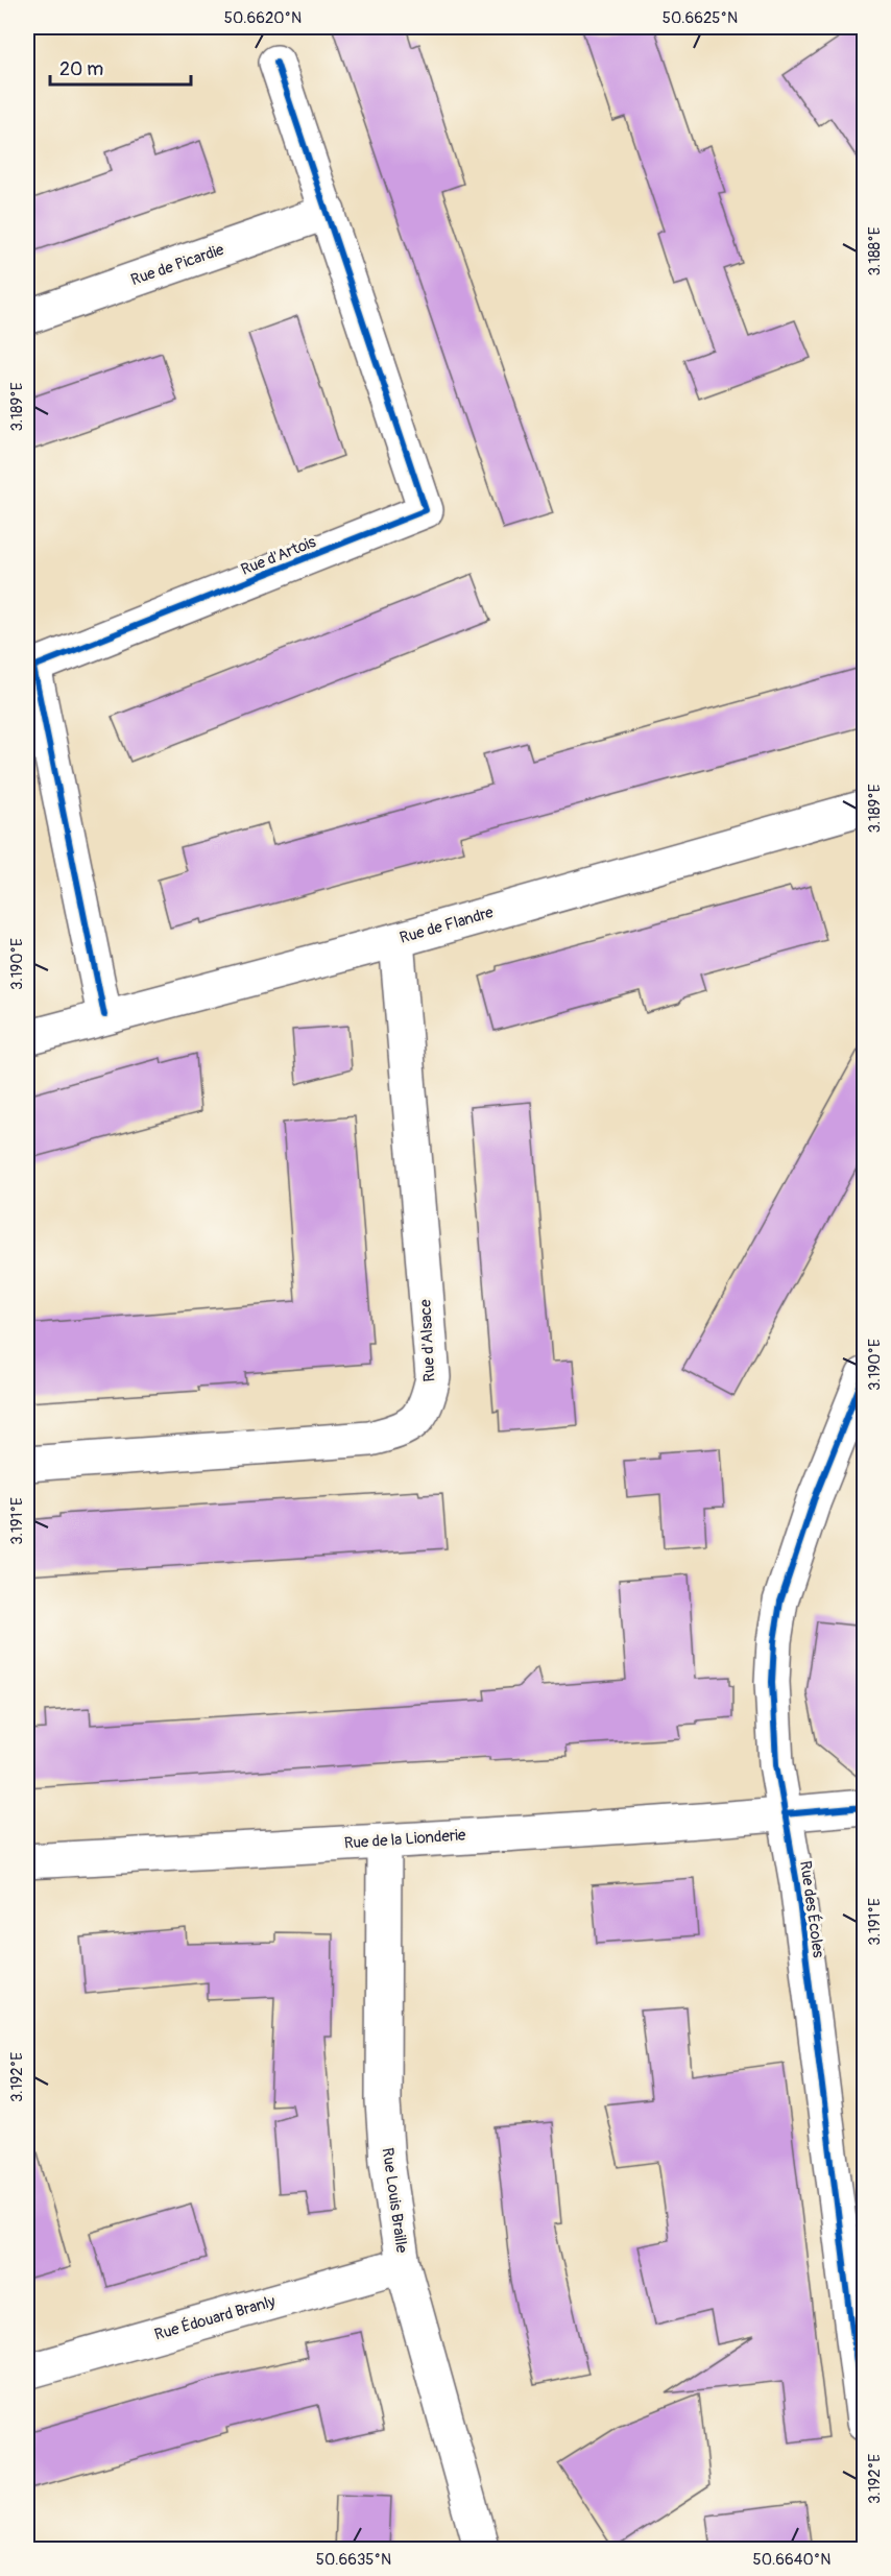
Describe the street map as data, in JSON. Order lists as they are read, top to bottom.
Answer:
{
  "streets": {
    "street": [
      "Rue de Picardie",
      "Rue d'Artois",
      "Rue de Flandre",
      "Rue d'Alsace",
      "Rue de la Lionderie",
      "Rue des Écoles",
      "Rue Louis Braille",
      "Rue Édouard Branly"
    ]
  },
  "crossings": [
    ["Rue de Picardie", "Rue d'Artois"],
    ["Rue d'Artois", "Rue de Flandre"],
    ["Rue de Flandre", "Rue d'Alsace"],
    ["Rue de la Lionderie", "Rue des Écoles"],
    ["Rue de la Lionderie", "Rue Louis Braille"],
    ["Rue Louis Braille", "Rue Édouard Branly"]
  ],
  "scale_bar": "20 m",
  "coordinates": [
    "50.6620°N",
    "50.6625°N",
    "3.188°E",
    "3.189°E",
    "3.190°E",
    "3.191°E",
    "3.192°E",
    "50.6635°N",
    "50.6640°N"
  ]
}
